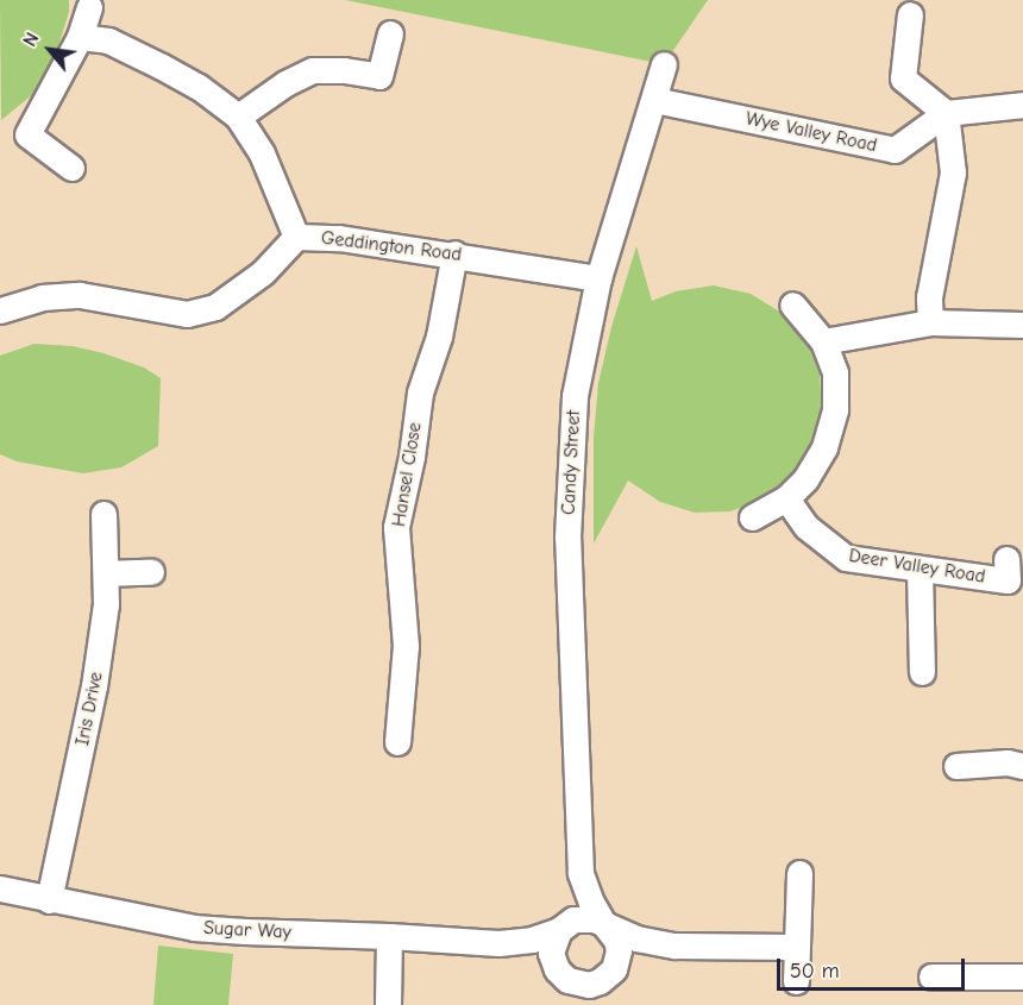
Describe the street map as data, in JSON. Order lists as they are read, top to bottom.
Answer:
{
  "streets": {
    "street": [
      "Wye Valley Road",
      "Geddington Road",
      "Candy Street",
      "Hansel Close",
      "Deer Valley Road",
      "Iris Drive",
      "Sugar Way"
    ]
  },
  "crossings": [
    ["Wye Valley Road", "Candy Street"],
    ["Geddington Road", "Candy Street"],
    ["Geddington Road", "Hansel Close"],
    ["Candy Street", "Sugar Way"],
    ["Iris Drive", "Sugar Way"]
  ],
  "scale_bar": "50 m",
  "north": "top left"
}
